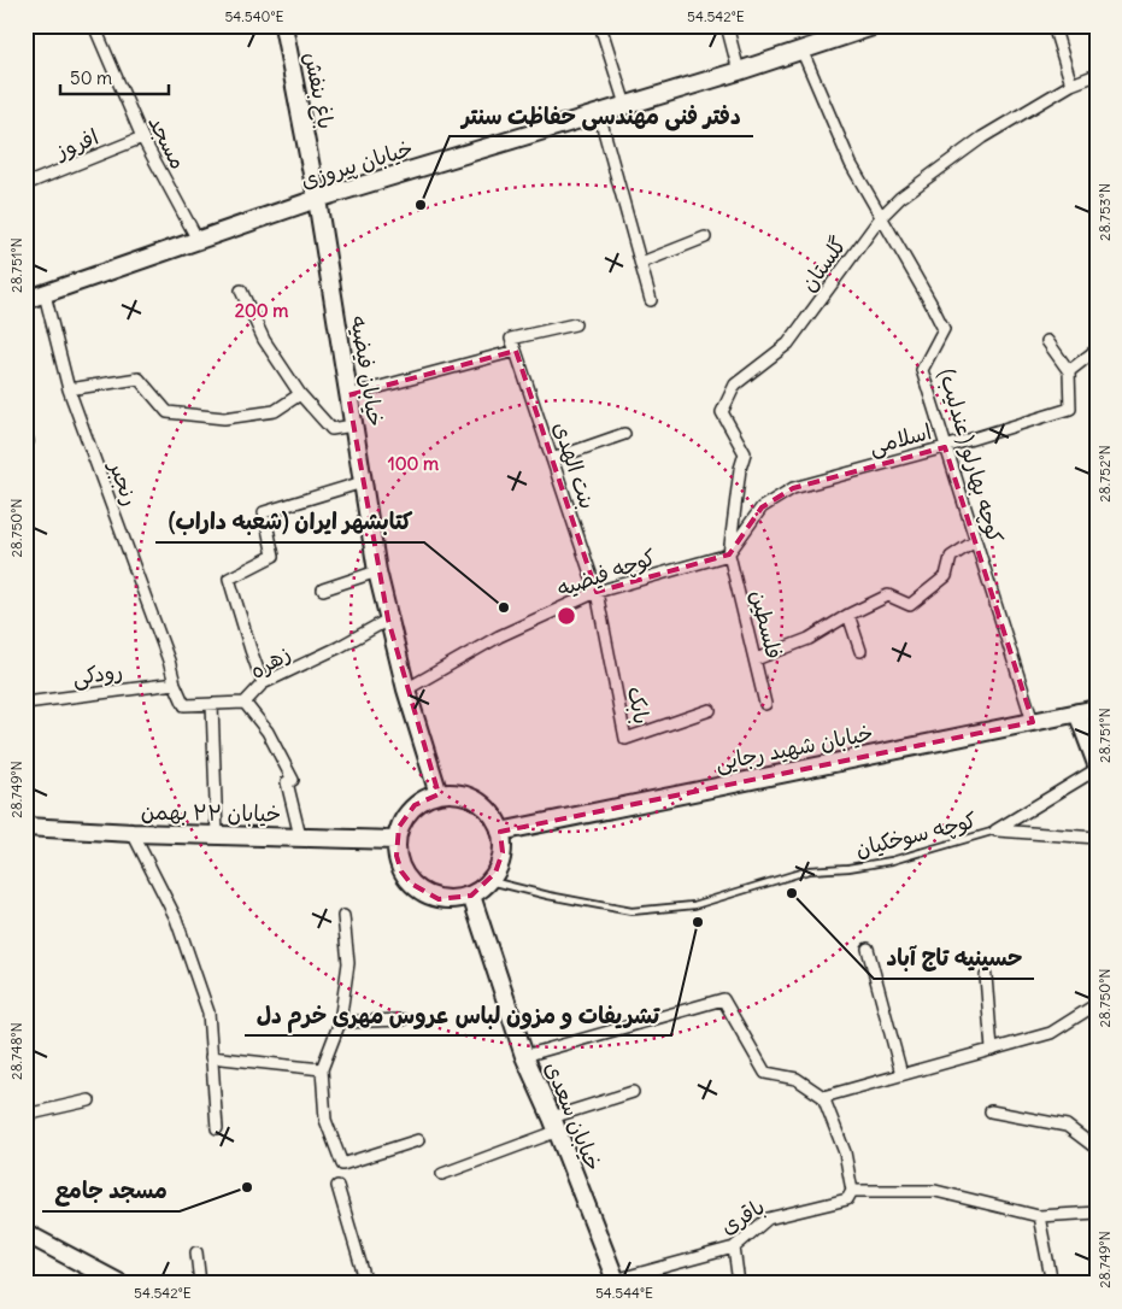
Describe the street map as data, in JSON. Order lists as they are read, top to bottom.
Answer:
{
  "streets": {
    "main road": [
      "باغ بنفش",
      "خیابان پیروزی",
      "خیابان فیضیه",
      "خیابان شهید رجایی",
      "خیابان ۲۲ بهمن",
      "خیابان سعدی"
    ],
    "street": [
      "مسجد",
      "افروز",
      "گلستان",
      "اسلامی",
      "کوچه بهارلو (عندلیب)",
      "بنت الهدی",
      "رنجبر",
      "کوچه فیضیه",
      "فلسطین",
      "زهره",
      "رودکی",
      "بابک",
      "باقری"
    ],
    "lane": ["کوچه سوخکیان"]
  },
  "crossings": [
    ["باغ بنفش", "خیابان پیروزی"],
    ["باغ بنفش", "خیابان فیضیه"],
    ["مسجد", "افروز"],
    ["مسجد", "خیابان پیروزی"],
    ["خیابان پیروزی", "خیابان فیضیه"],
    ["خیابان پیروزی", "کوچه بهارلو (عندلیب)"],
    ["خیابان پیروزی", "رنجبر"],
    ["گلستان", "اسلامی"],
    ["گلستان", "کوچه بهارلو (عندلیب)"],
    ["گلستان", "کوچه فیضیه"],
    ["گلستان", "فلسطین"],
    ["خیابان فیضیه", "کوچه فیضیه"],
    ["خیابان فیضیه", "زهره"],
    ["خیابان فیضیه", "خیابان شهید رجایی"],
    ["خیابان فیضیه", "خیابان ۲۲ بهمن"],
    ["خیابان فیضیه", "کوچه سوخکیان"],
    ["خیابان فیضیه", "خیابان سعدی"],
    ["اسلامی", "کوچه بهارلو (عندلیب)"],
    ["اسلامی", "کوچه فیضیه"],
    ["اسلامی", "فلسطین"],
    ["کوچه بهارلو (عندلیب)", "خیابان شهید رجایی"],
    ["بنت الهدی", "کوچه فیضیه"],
    ["بنت الهدی", "بابک"],
    ["رنجبر", "رودکی"],
    ["کوچه فیضیه", "فلسطین"],
    ["کوچه فیضیه", "بابک"],
    ["زهره", "خیابان ۲۲ بهمن"],
    ["خیابان شهید رجایی", "خیابان ۲۲ بهمن"],
    ["خیابان شهید رجایی", "کوچه سوخکیان"],
    ["خیابان شهید رجایی", "خیابان سعدی"],
    ["خیابان ۲۲ بهمن", "کوچه سوخکیان"],
    ["خیابان ۲۲ بهمن", "خیابان سعدی"],
    ["کوچه سوخکیان", "خیابان سعدی"],
    ["خیابان سعدی", "باقری"]
  ],
  "places": [
    "دفتر فنی مهندسی حفاظت سنتر",
    "کتابشهر ایران (شعبه داراب)",
    "حسینیه تاج آباد",
    "تشریفات و مزون لباس عروس مهری خرم دل",
    "مسجد جامع"
  ],
  "scale_bar": "50 m",
  "coordinates": [
    "54.540°E",
    "54.542°E",
    "28.753°N",
    "28.751°N",
    "28.752°N",
    "28.750°N",
    "28.749°N",
    "28.748°N",
    "54.544°E"
  ],
  "rings": ["200 m", "100 m"]
}
